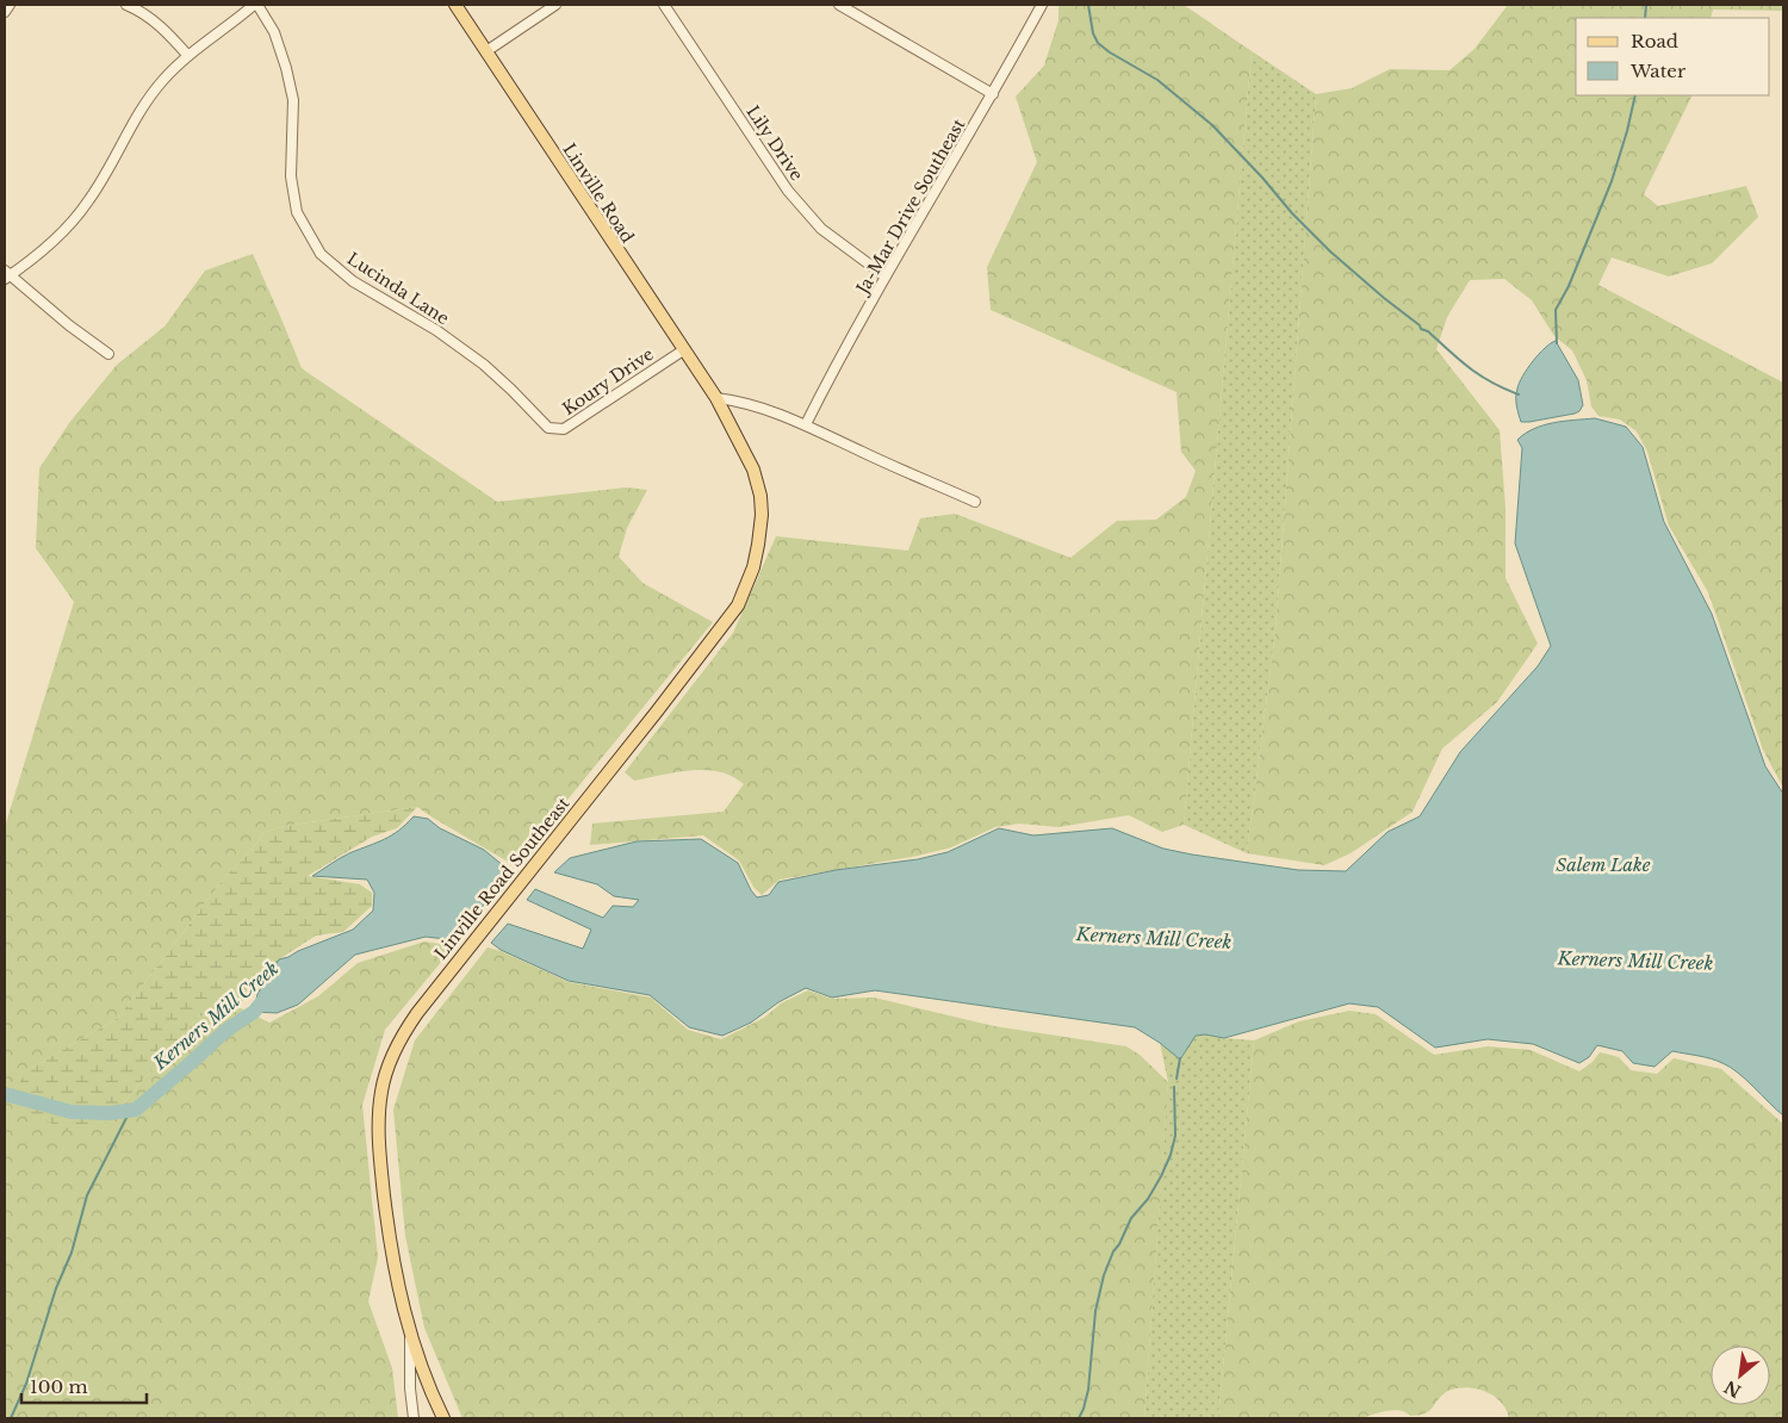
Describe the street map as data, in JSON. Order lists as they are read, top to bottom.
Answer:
{
  "streets": {
    "main road": ["Linville Road", "Linville Road Southeast"],
    "street": [
      "Lily Drive",
      "Ja-Mar Drive Southeast",
      "Lucinda Lane",
      "Koury Drive"
    ]
  },
  "crossings": [
    ["Lily Drive", "Ja-Mar Drive Southeast"],
    ["Linville Road", "Koury Drive"],
    ["Linville Road", "Linville Road Southeast"],
    ["Lucinda Lane", "Koury Drive"]
  ],
  "water": ["Salem Lake", "Kerners Mill Creek"],
  "legend": ["Road", "Water"],
  "scale_bar": "100 m",
  "north": "bottom left"
}
